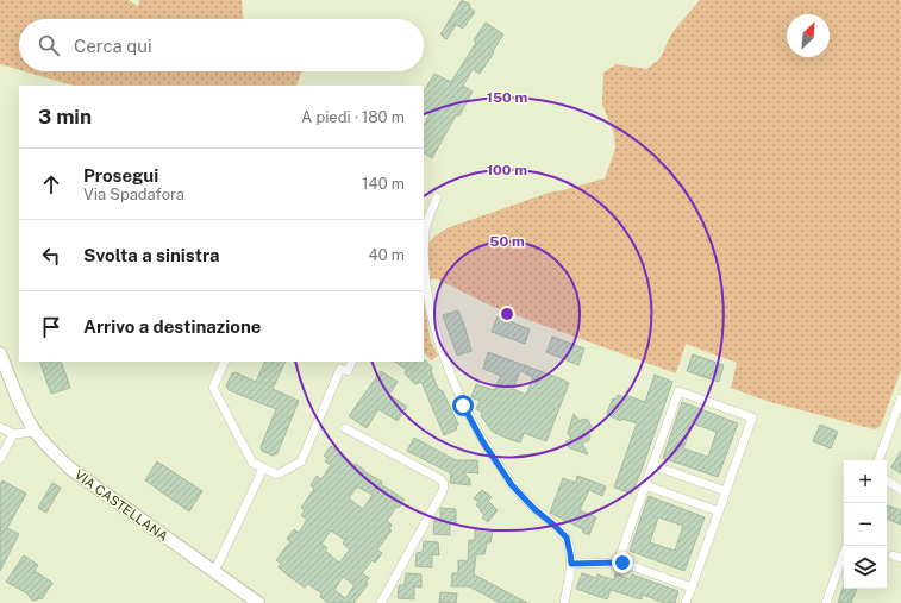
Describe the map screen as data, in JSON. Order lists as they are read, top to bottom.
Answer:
{
  "streets": {
    "main road": ["VIA CASTELLANA"]
  },
  "north": "top right",
  "page": {
    "search": "Cerca qui",
    "heading": ["3 min", "A piedi · 180 m"],
    "list": [
      ["Prosegui", "Via Spadafora", "140 m"],
      ["Svolta a sinistra", "40 m"],
      "Arrivo a destinazione"
    ],
    "map_buttons": ["+", "−"]
  },
  "rings": ["150 m", "100 m", "50 m"]
}
